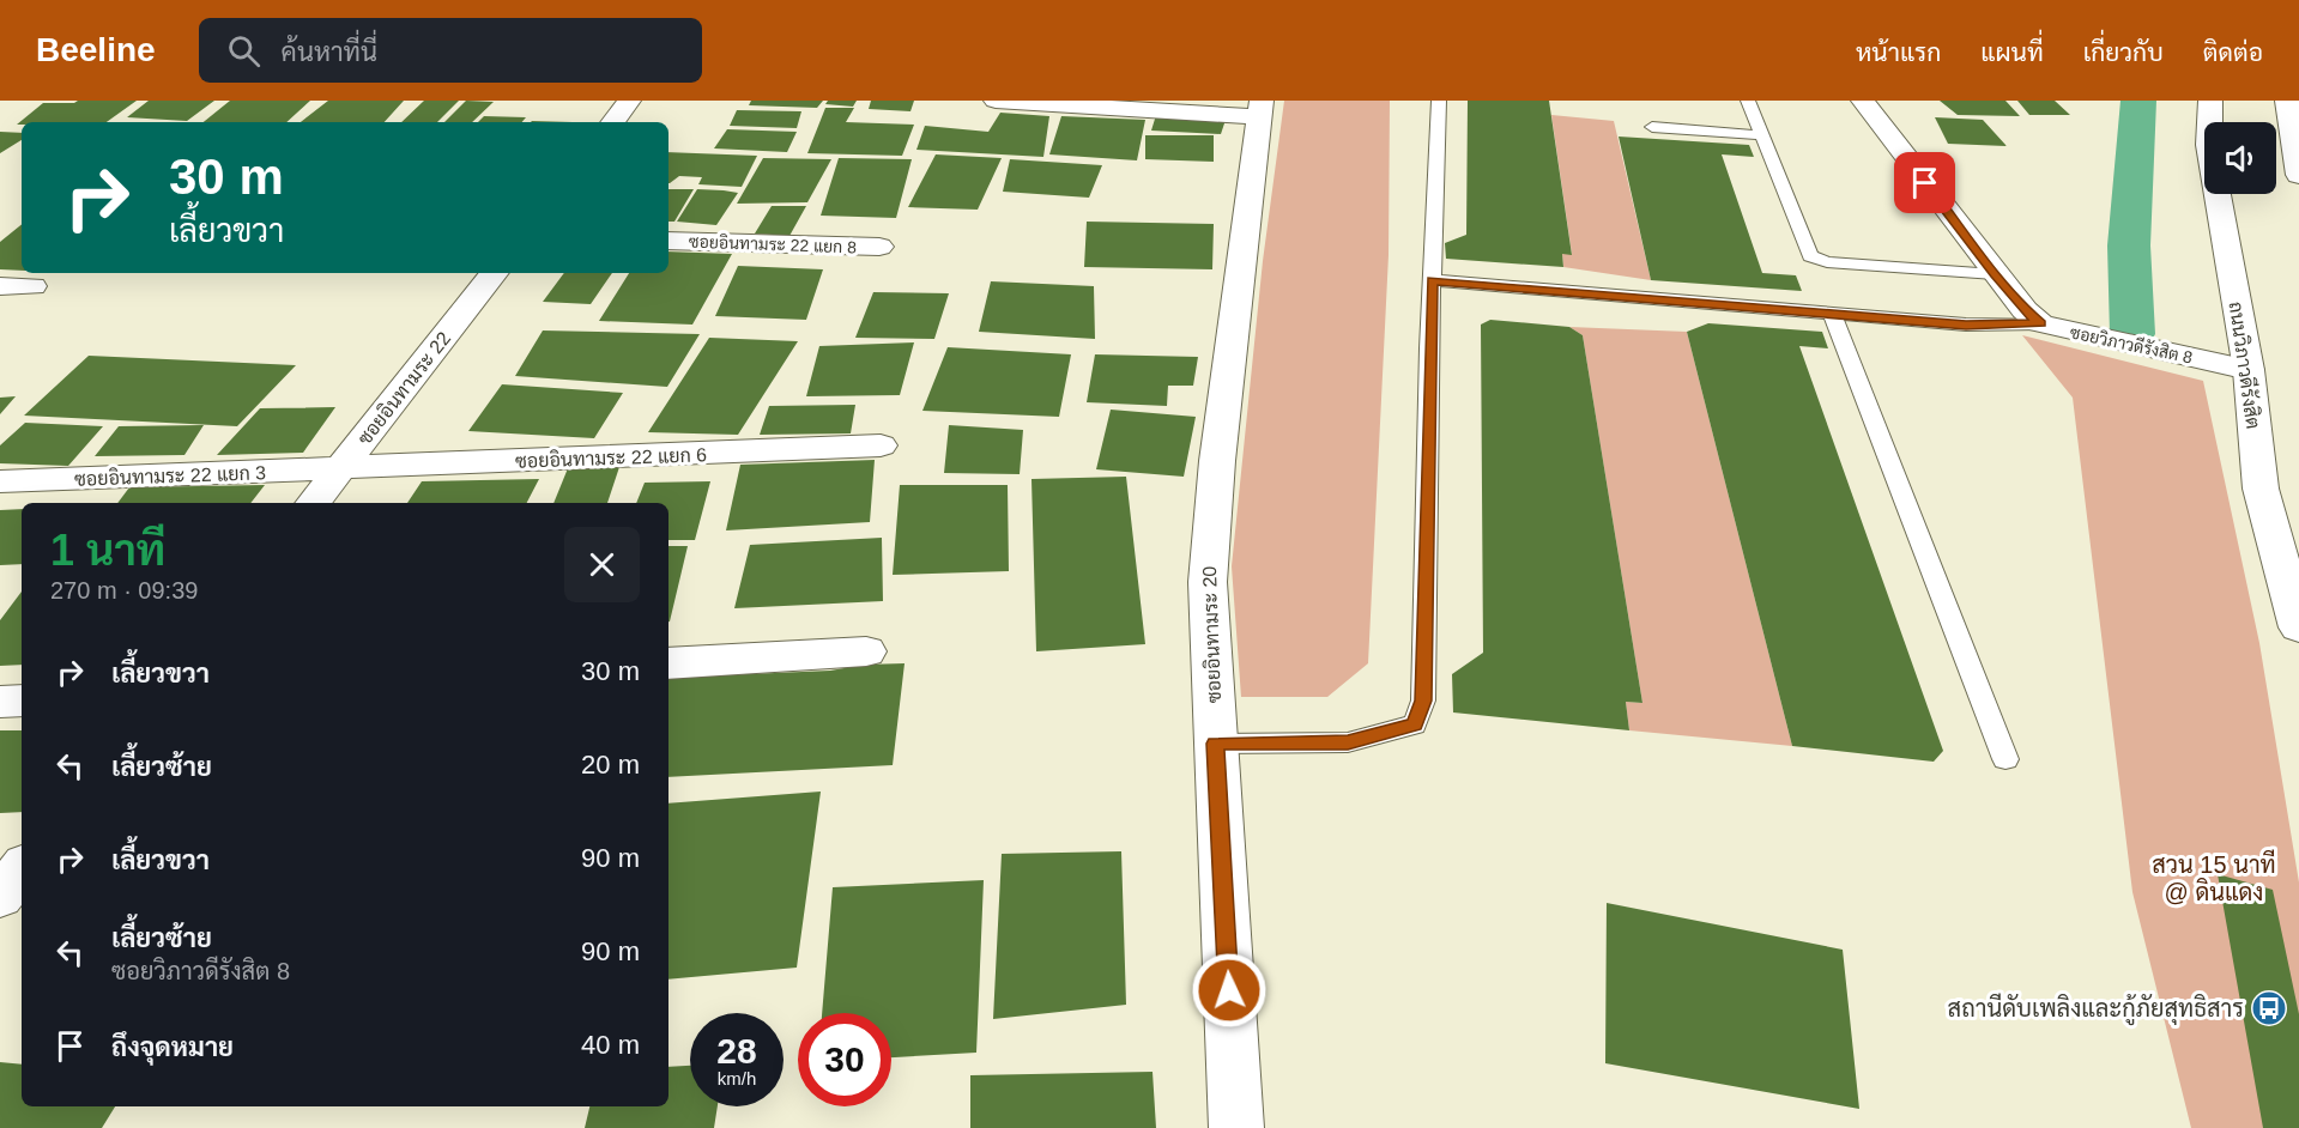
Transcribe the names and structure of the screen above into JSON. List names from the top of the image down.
{
  "streets": {
    "street": [
      "ซอยอินทามระ 22 แยก 8",
      "ซอยวิภาวดีรังสิต 8",
      "ถนนวิภาวดีรังสิต",
      "ซอยอินทามระ 22",
      "ซอยอินทามระ 22 แยก 6",
      "ซอยอินทามระ 22 แยก 3",
      "ซอยอินทามระ 20"
    ]
  },
  "crossings": [
    ["ซอยวิภาวดีรังสิต 8", "ถนนวิภาวดีรังสิต"],
    ["ซอยอินทามระ 22", "ซอยอินทามระ 22 แยก 6"],
    ["ซอยอินทามระ 22", "ซอยอินทามระ 22 แยก 3"],
    ["ซอยอินทามระ 22 แยก 6", "ซอยอินทามระ 22 แยก 3"]
  ],
  "parks": ["สวน 15 นาที @ ดินแดง"],
  "places": {
    "bus stop": ["สถานีดับเพลิงและกู้ภัยสุทธิสาร"]
  },
  "page": {
    "header": "Beeline",
    "search": "ค้นหาที่นี่",
    "nav": [
      "หน้าแรก",
      "แผนที่",
      "เกี่ยวกับ",
      "ติดต่อ"
    ],
    "turn": ["30 m", "เลี้ยวขวา"],
    "heading": ["1 นาที", "270 m · 09:39"],
    "list": [
      {
        "name": "เลี้ยวขวา",
        "value": "30 m"
      },
      {
        "name": "เลี้ยวซ้าย",
        "value": "20 m"
      },
      {
        "name": "เลี้ยวขวา",
        "value": "90 m"
      },
      {
        "name": "เลี้ยวซ้าย",
        "note": "ซอยวิภาวดีรังสิต 8",
        "value": "90 m"
      },
      {
        "name": "ถึงจุดหมาย",
        "value": "40 m"
      }
    ],
    "speed": "28 km/h",
    "limit": "30"
  }
}
